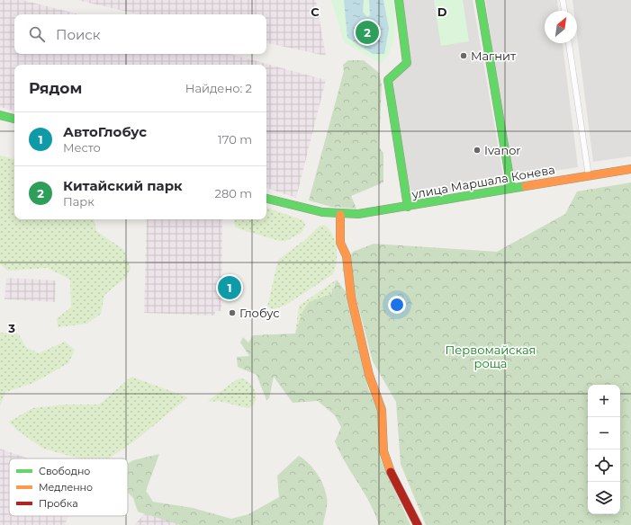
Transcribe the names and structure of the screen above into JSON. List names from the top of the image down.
{
  "streets": {
    "street": ["улица Маршала Конева"]
  },
  "parks": ["Первомайская роща"],
  "places": ["Магнит", "Ivanor", "Глобус"],
  "legend": ["Свободно", "Медленно", "Пробка"],
  "north": "top right",
  "page": {
    "search": "Поиск",
    "pins": ["2", "1"],
    "heading": ["Рядом", "Найдено: 2"],
    "list": [
      {
        "mark": "1",
        "name": "АвтоГлобус",
        "note": "Место",
        "value": "170 m"
      },
      {
        "mark": "2",
        "name": "Китайский парк",
        "note": "Парк",
        "value": "280 m"
      }
    ],
    "map_buttons": ["+", "−"]
  },
  "grid": {
    "columns": ["C", "D"],
    "rows": ["3"]
  }
}
